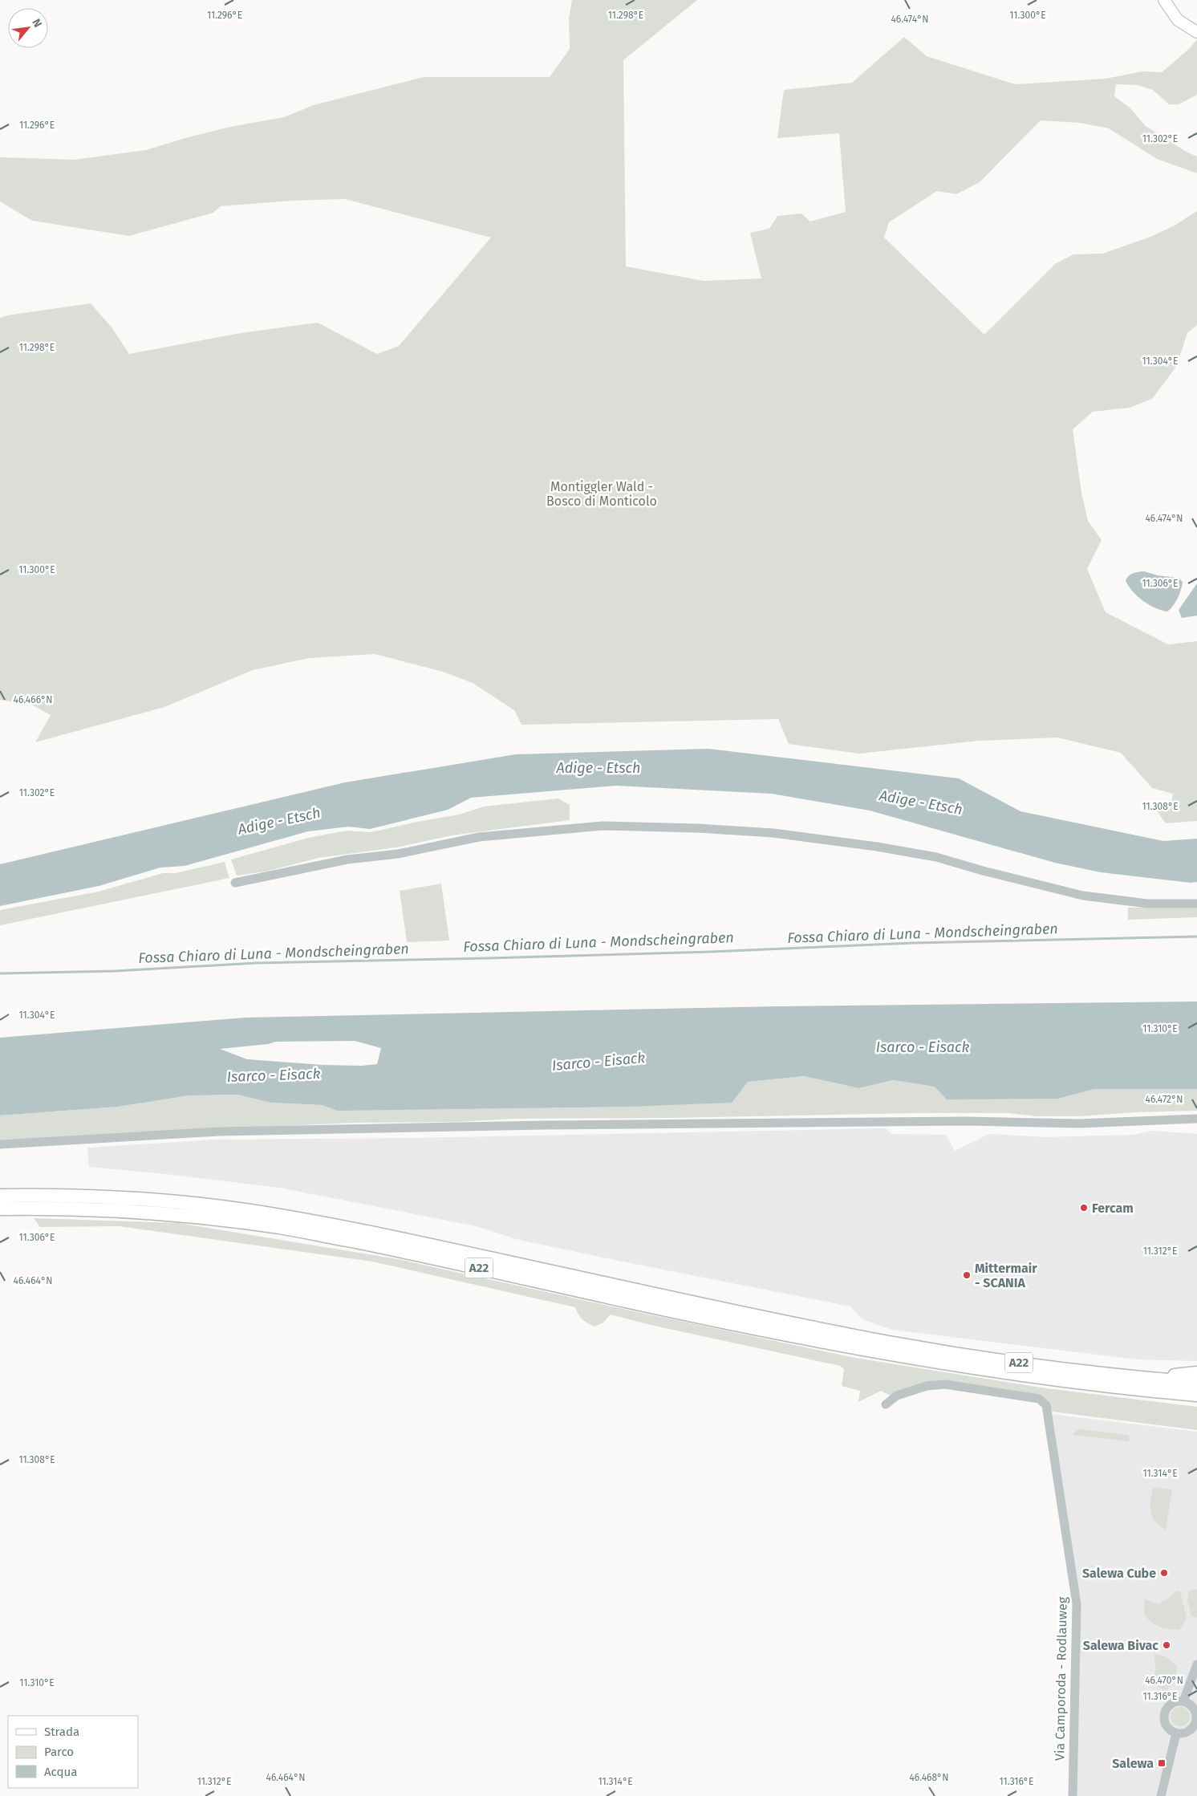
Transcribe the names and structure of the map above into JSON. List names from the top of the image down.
{
  "streets": {
    "highway": ["A22"],
    "street": ["Via Camporoda - Rodlauweg"]
  },
  "water": ["Adige - Etsch", "Fossa Chiaro di Luna - Mondscheingraben", "Isarco - Eisack"],
  "parks": ["Montiggler Wald - Bosco di Monticolo"],
  "places": {
    "other": [
      "Fercam",
      "Mittermair - SCANIA",
      "Salewa Cube",
      "Salewa Bivac"
    ],
    "transit": ["Salewa"]
  },
  "legend": ["Strada", "Parco", "Acqua"],
  "north": "top right",
  "coordinates": [
    "11.296°E",
    "11.298°E",
    "11.300°E",
    "46.474°N",
    "11.302°E",
    "11.304°E",
    "11.306°E",
    "46.466°N",
    "11.308°E",
    "11.310°E",
    "46.472°N",
    "11.312°E",
    "46.464°N",
    "11.314°E",
    "46.470°N",
    "11.316°E",
    "46.468°N"
  ]
}
